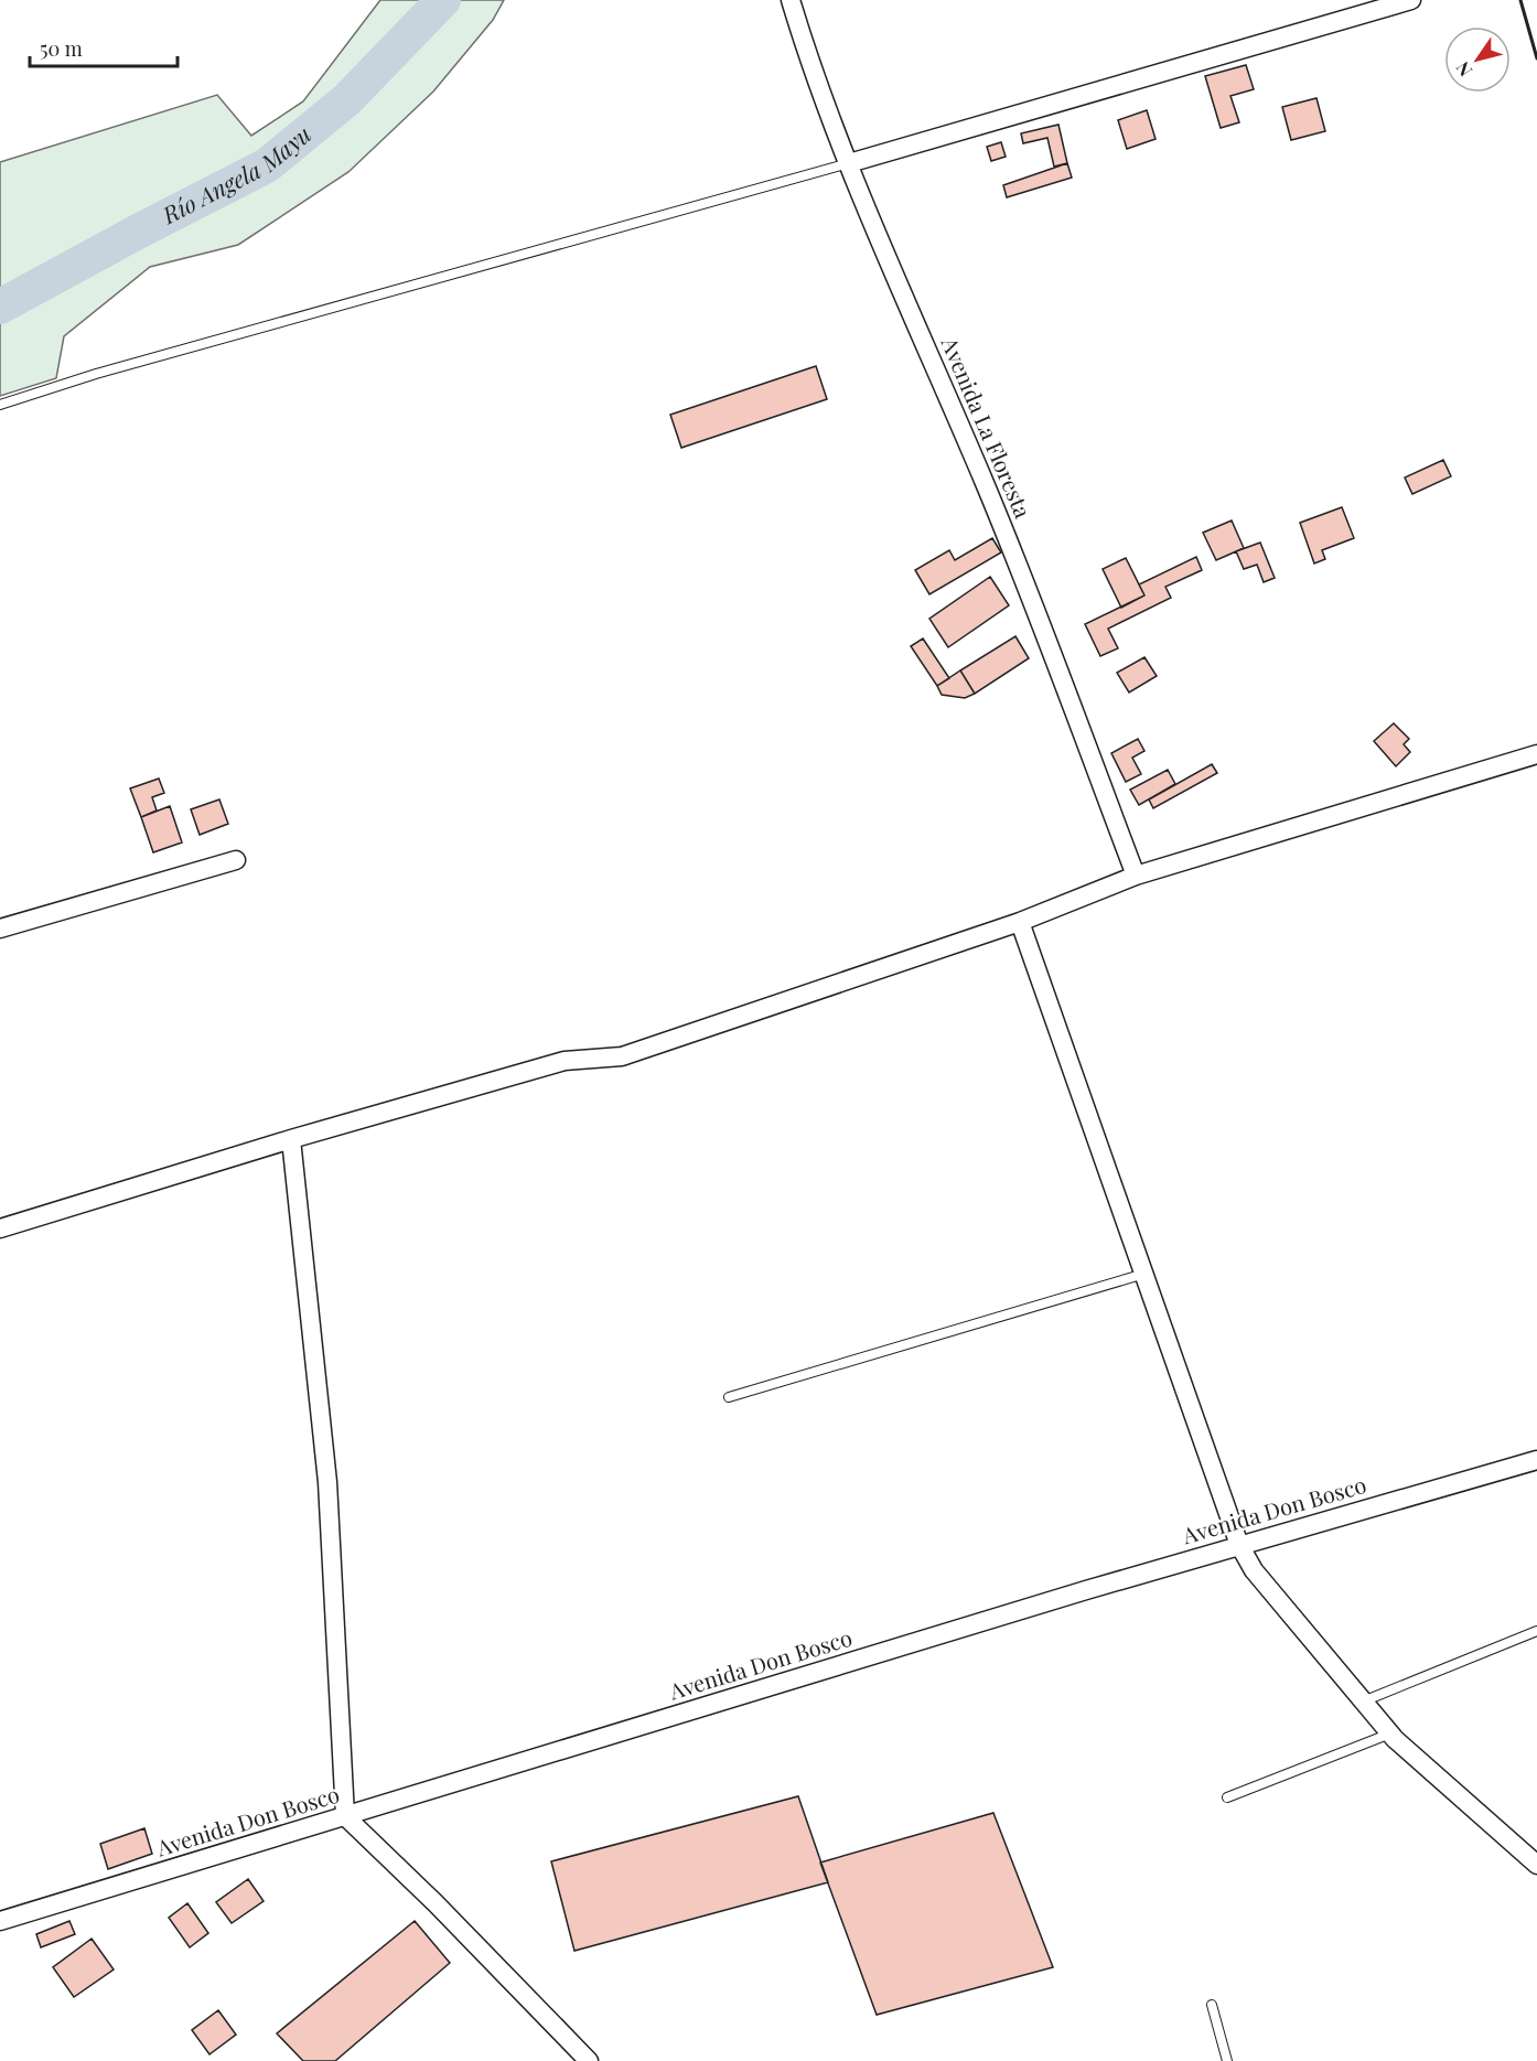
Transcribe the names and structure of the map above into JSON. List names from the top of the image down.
{
  "streets": {
    "street": ["Avenida La Floresta", "Avenida Don Bosco"]
  },
  "water": ["Río Angela Mayu"],
  "scale_bar": "50 m",
  "north": "bottom left"
}
